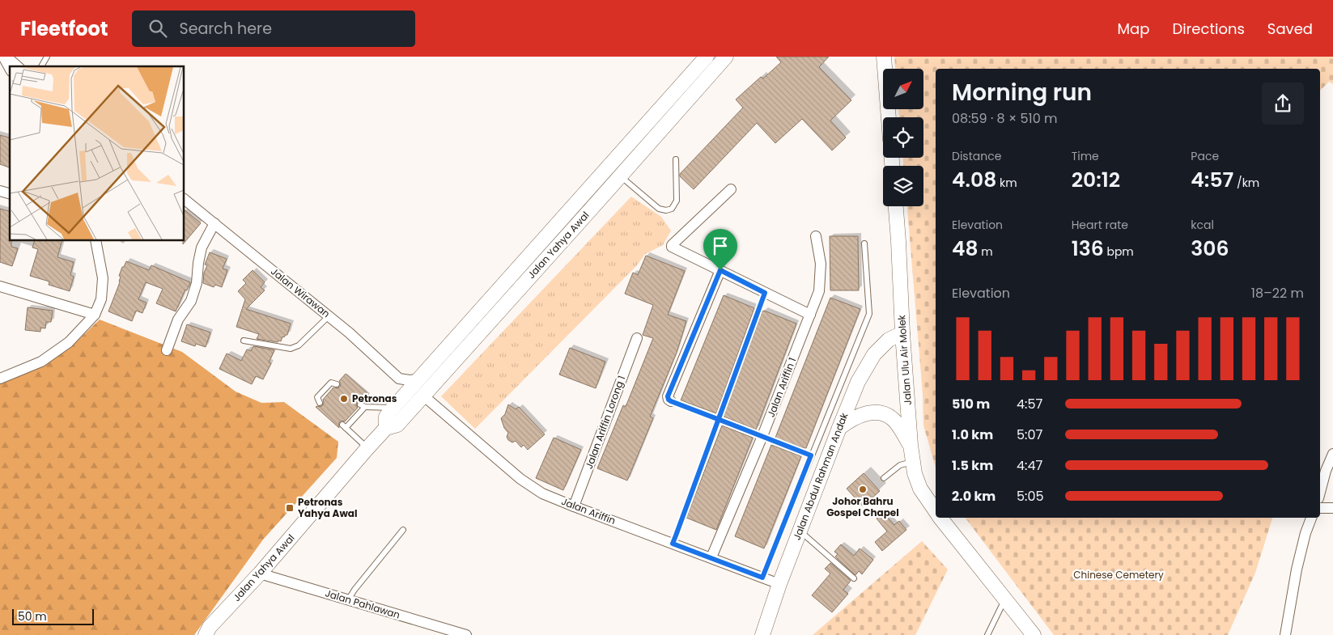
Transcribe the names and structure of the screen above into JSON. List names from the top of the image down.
{
  "streets": {
    "main road": ["Jalan Yahya Awal", "Jalan Ulu Air Molek", "Jalan Abdul Rahman Andak"],
    "street": [
      "Jalan Wirawan",
      "Jalan Ariffin 1",
      "Jalan Ariffin Lorong 1",
      "Jalan Ariffin",
      "Jalan Pahlawan"
    ]
  },
  "crossings": [
    ["Jalan Yahya Awal", "Jalan Ariffin"],
    ["Jalan Yahya Awal", "Jalan Pahlawan"],
    ["Jalan Ulu Air Molek", "Jalan Abdul Rahman Andak"],
    ["Jalan Ariffin 1", "Jalan Ariffin"],
    ["Jalan Ariffin Lorong 1", "Jalan Ariffin"],
    ["Jalan Abdul Rahman Andak", "Jalan Ariffin"]
  ],
  "parks": ["Chinese Cemetery"],
  "places": {
    "other": ["Petronas", "Johor Bahru Gospel Chapel"],
    "transit": ["Petronas Yahya Awal"]
  },
  "scale_bar": "50 m",
  "north": "top right",
  "page": {
    "header": "Fleetfoot",
    "search": "Search here",
    "nav": ["Map", "Directions", "Saved"],
    "heading": ["Morning run", "08:59 · 8 × 510 m"],
    "stats": [
      ["Distance", "4.08 km"],
      ["Time", "20:12"],
      ["Pace", "4:57 /km"],
      ["Elevation", "48 m"],
      ["Heart rate", "136 bpm"],
      ["kcal", "306"]
    ],
    "chart": ["Elevation", "18–22 m"],
    "list": [
      {
        "name": "510 m",
        "note": "4:57"
      },
      {
        "name": "1.0 km",
        "note": "5:07"
      },
      {
        "name": "1.5 km",
        "note": "4:47"
      },
      {
        "name": "2.0 km",
        "note": "5:05"
      }
    ],
    "scale": "50 m"
  }
}
